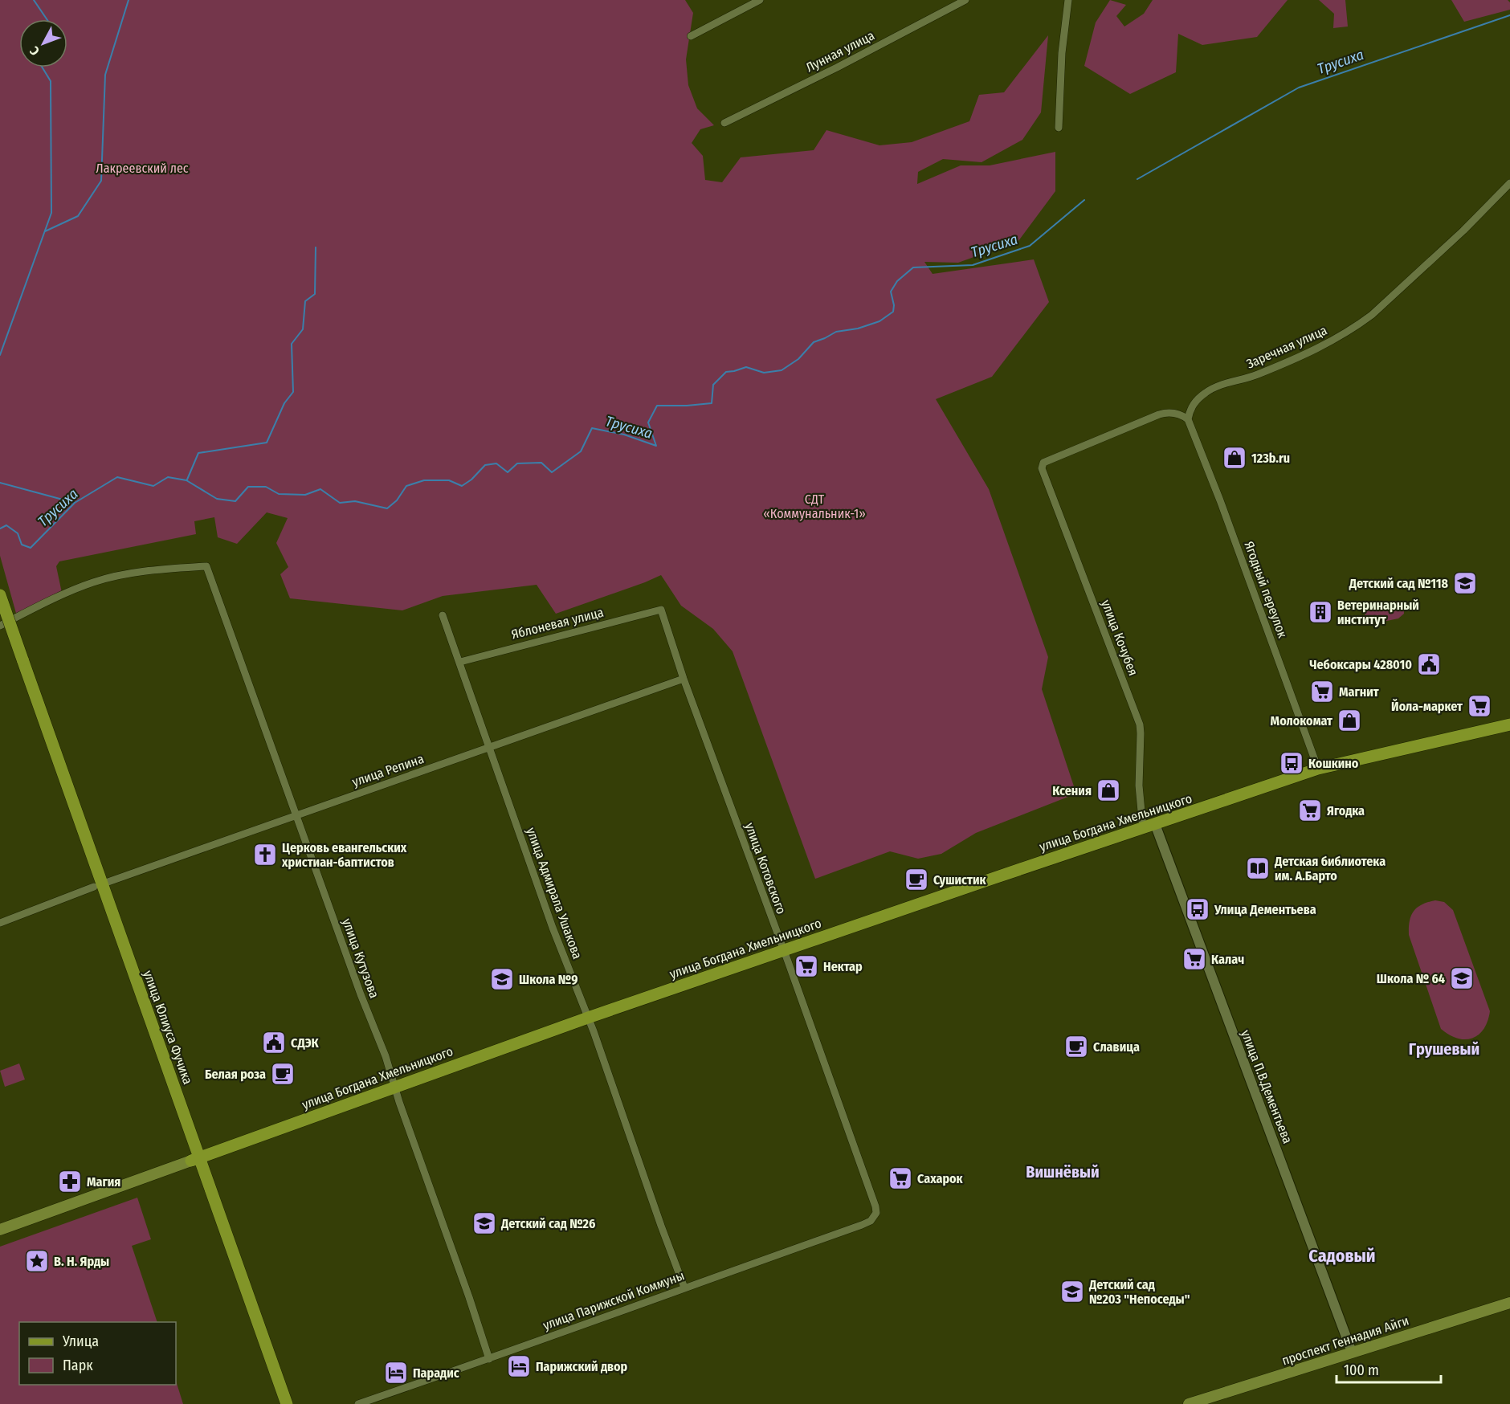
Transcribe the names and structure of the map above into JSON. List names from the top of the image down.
{
  "streets": {
    "main road": ["улица Богдана Хмельницкого", "улица Юлиуса Фучика", "проспект Геннадия Айги"],
    "street": [
      "Лунная улица",
      "Заречная улица",
      "Ягодный переулок",
      "Яблоневая улица",
      "улица Кочубея",
      "улица Репина",
      "улица Котовского",
      "улица Адмирала Ушакова",
      "улица Кутузова",
      "улица П.В.Дементьева",
      "улица Парижской Коммуны"
    ]
  },
  "crossings": [
    ["Заречная улица", "Ягодный переулок"],
    ["Заречная улица", "улица Кочубея"],
    ["Ягодный переулок", "улица Кочубея"],
    ["Ягодный переулок", "улица Богдана Хмельницкого"],
    ["Яблоневая улица", "улица Котовского"],
    ["Яблоневая улица", "улица Адмирала Ушакова"],
    ["улица Кочубея", "улица Богдана Хмельницкого"],
    ["улица Репина", "улица Котовского"],
    ["улица Репина", "улица Адмирала Ушакова"],
    ["улица Репина", "улица Кутузова"],
    ["улица Репина", "улица Юлиуса Фучика"],
    ["улица Богдана Хмельницкого", "улица Котовского"],
    ["улица Богдана Хмельницкого", "улица Адмирала Ушакова"],
    ["улица Богдана Хмельницкого", "улица Кутузова"],
    ["улица Богдана Хмельницкого", "улица Юлиуса Фучика"],
    ["улица Богдана Хмельницкого", "улица П.В.Дементьева"],
    ["улица Котовского", "улица Парижской Коммуны"],
    ["улица Адмирала Ушакова", "улица Парижской Коммуны"],
    ["улица Кутузова", "улица Парижской Коммуны"],
    ["улица П.В.Дементьева", "проспект Геннадия Айги"]
  ],
  "districts": ["Грушевый", "Вишнёвый", "Садовый"],
  "water": ["Трусиха"],
  "parks": ["Лакреевский лес", "СДТ «Коммунальник-1»"],
  "places": {
    "shop": ["123b.ru", "Молокомат", "Ксения"],
    "school or university": [
      "Детский сад №118",
      "Школа № 64",
      "Школа №9",
      "Детский сад №26",
      "Детский сад №203 \"Непоседы\""
    ],
    "building": ["Ветеринарный институт"],
    "public building": ["Чебоксары 428010", "СДЭК"],
    "supermarket": [
      "Магнит",
      "Йола-маркет",
      "Ягодка",
      "Калач",
      "Нектар",
      "Сахарок"
    ],
    "bus stop": ["Кошкино", "Улица Дементьева"],
    "church": ["Церковь евангельских христиан-баптистов"],
    "library": ["Детская библиотека им. А.Барто"],
    "cafe": ["Сушистик", "Славица", "Белая роза"],
    "pharmacy": ["Магия"],
    "place": ["В. Н. Ярды"],
    "hotel": ["Парижский двор", "Парадис"]
  },
  "legend": ["Улица", "Парк"],
  "scale_bar": "100 m",
  "north": "bottom left"
}
